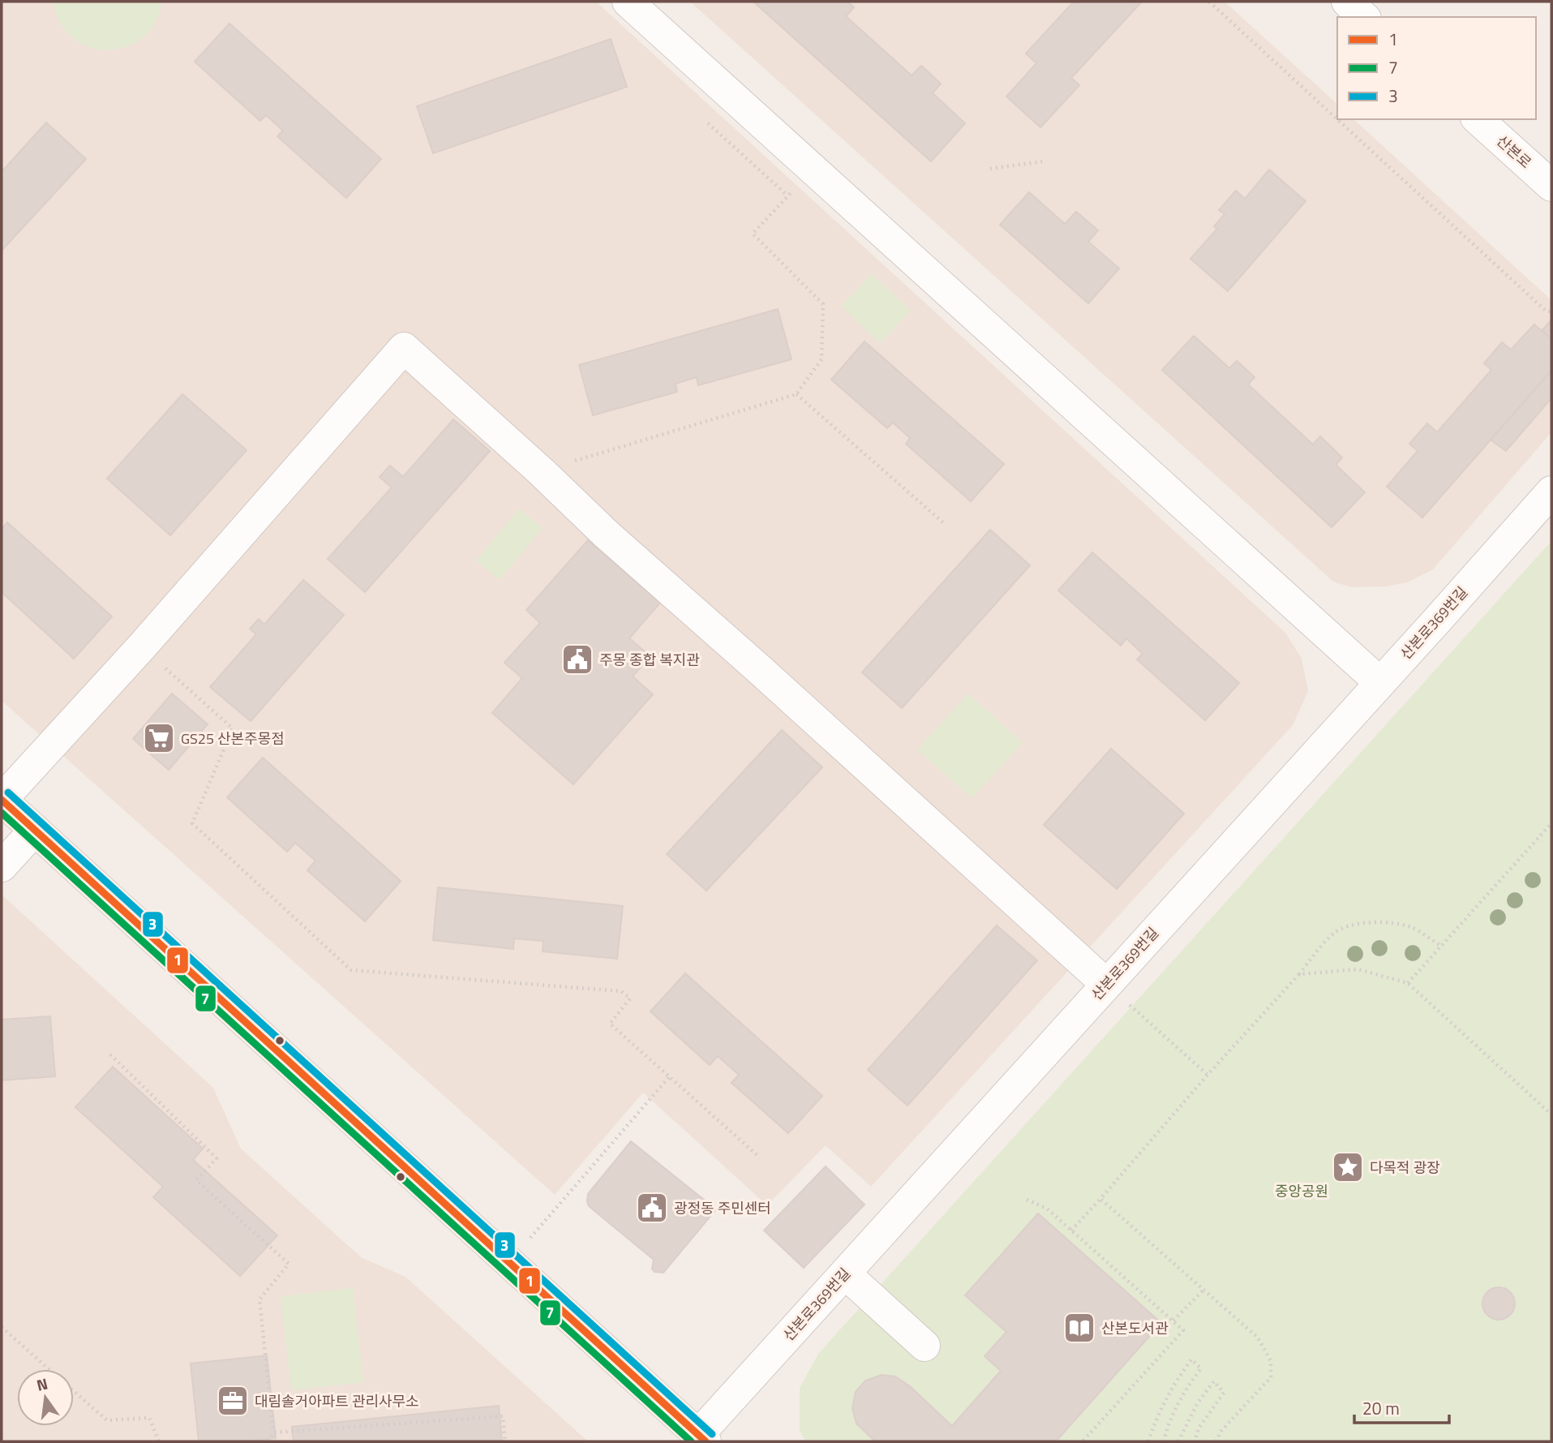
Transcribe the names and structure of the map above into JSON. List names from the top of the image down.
{
  "streets": {
    "street": ["산본로", "산본로369번길"]
  },
  "parks": ["중앙공원"],
  "places": {
    "public building": ["주몽 종합 복지관", "광정동 주민센터"],
    "supermarket": ["GS25 산본주몽점"],
    "place": ["다목적 광장"],
    "library": ["산본도서관"],
    "office": ["대림솔거아파트 관리사무소"]
  },
  "lines": ["transit line 3", "transit line 1", "transit line 7"],
  "legend": ["1", "7", "3"],
  "scale_bar": "20 m",
  "north": "top"
}
